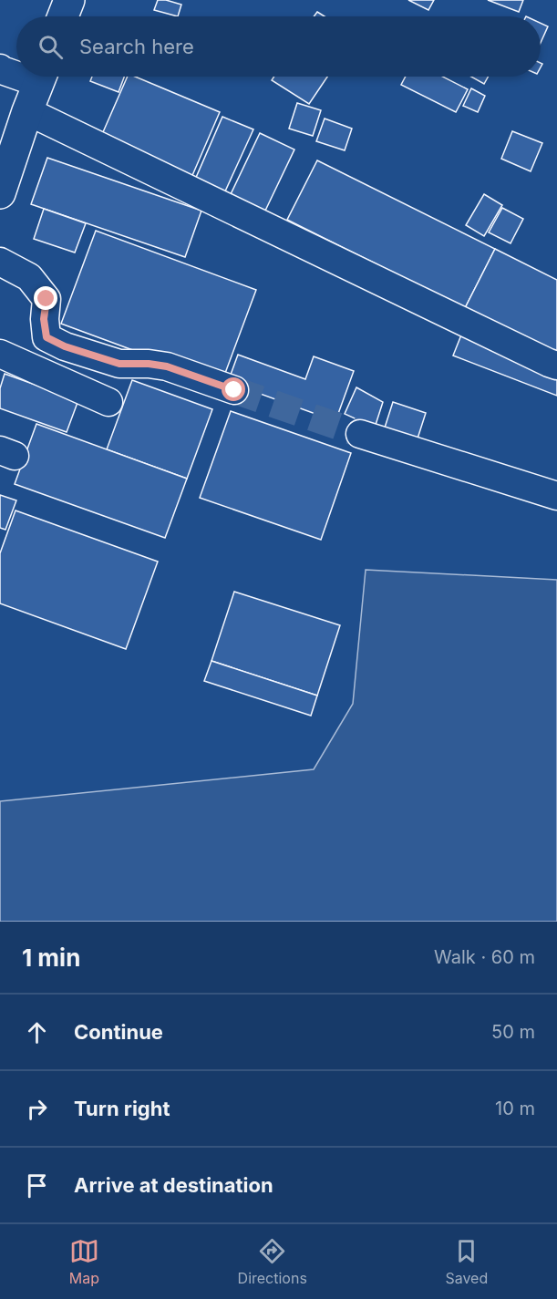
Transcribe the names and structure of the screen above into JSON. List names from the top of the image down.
{
  "page": {
    "search": "Search here",
    "heading": ["1 min", "Walk · 60 m"],
    "list": [
      ["Continue", "50 m"],
      ["Turn right", "10 m"],
      "Arrive at destination"
    ],
    "nav": ["Map", "Directions", "Saved"]
  }
}
